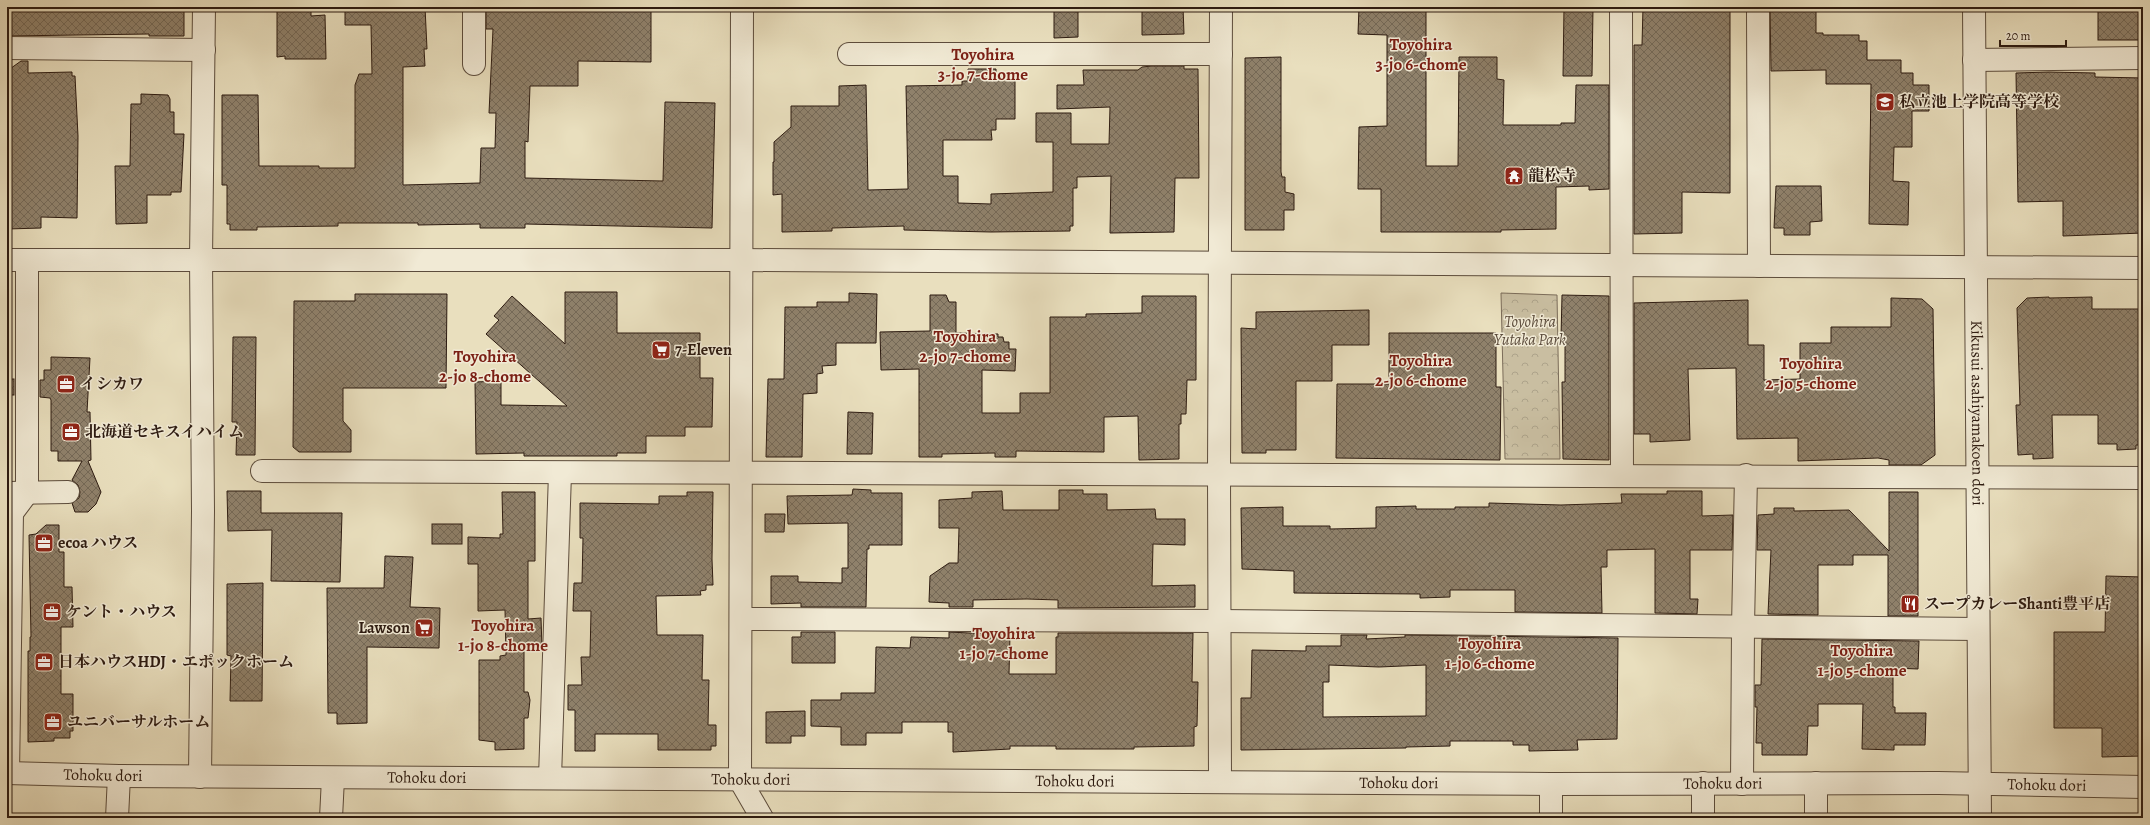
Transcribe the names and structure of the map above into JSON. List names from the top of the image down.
{
  "streets": {
    "street": ["Kikusui asahiyamakoen dori", "Tohoku dori"]
  },
  "crossings": [
    ["Kikusui asahiyamakoen dori", "Tohoku dori"]
  ],
  "districts": [
    "Toyohira 3-jo 6-chome",
    "Toyohira 3-jo 7-chome",
    "Toyohira 2-jo 7-chome",
    "Toyohira 2-jo 8-chome",
    "Toyohira 2-jo 6-chome",
    "Toyohira 2-jo 5-chome",
    "Toyohira 1-jo 8-chome",
    "Toyohira 1-jo 7-chome",
    "Toyohira 1-jo 6-chome",
    "Toyohira 1-jo 5-chome"
  ],
  "parks": ["Toyohira Yutaka Park"],
  "places": {
    "school or university": ["私立池上学院高等学校"],
    "temple": ["龍松寺"],
    "supermarket": ["7-Eleven", "Lawson"],
    "office": [
      "イシカワ",
      "北海道セキスイハイム",
      "ecoa ハウス",
      "ケント・ハウス",
      "日本ハウスHDJ・エポックホーム",
      "ユニバーサルホーム"
    ],
    "restaurant": ["スープカレーShanti豊平店"]
  },
  "scale_bar": "20 m"
}
